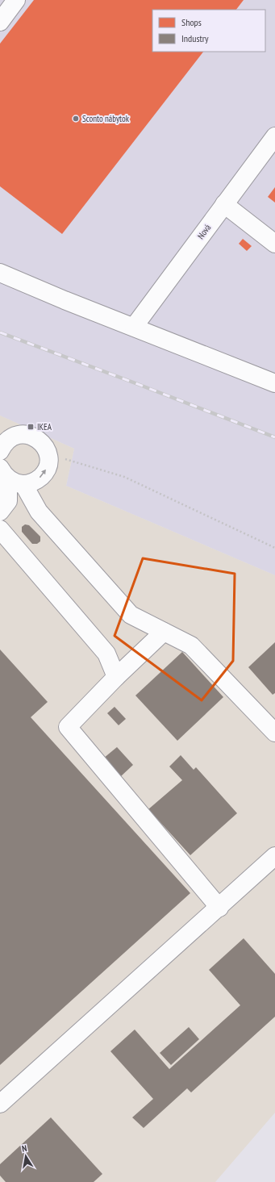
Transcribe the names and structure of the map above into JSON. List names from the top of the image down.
{
  "streets": {
    "street": ["Nová"]
  },
  "places": {
    "other": ["Sconto nábytok"],
    "transit": ["IKEA"]
  },
  "legend": ["Shops", "Industry"],
  "north": "top"
}
